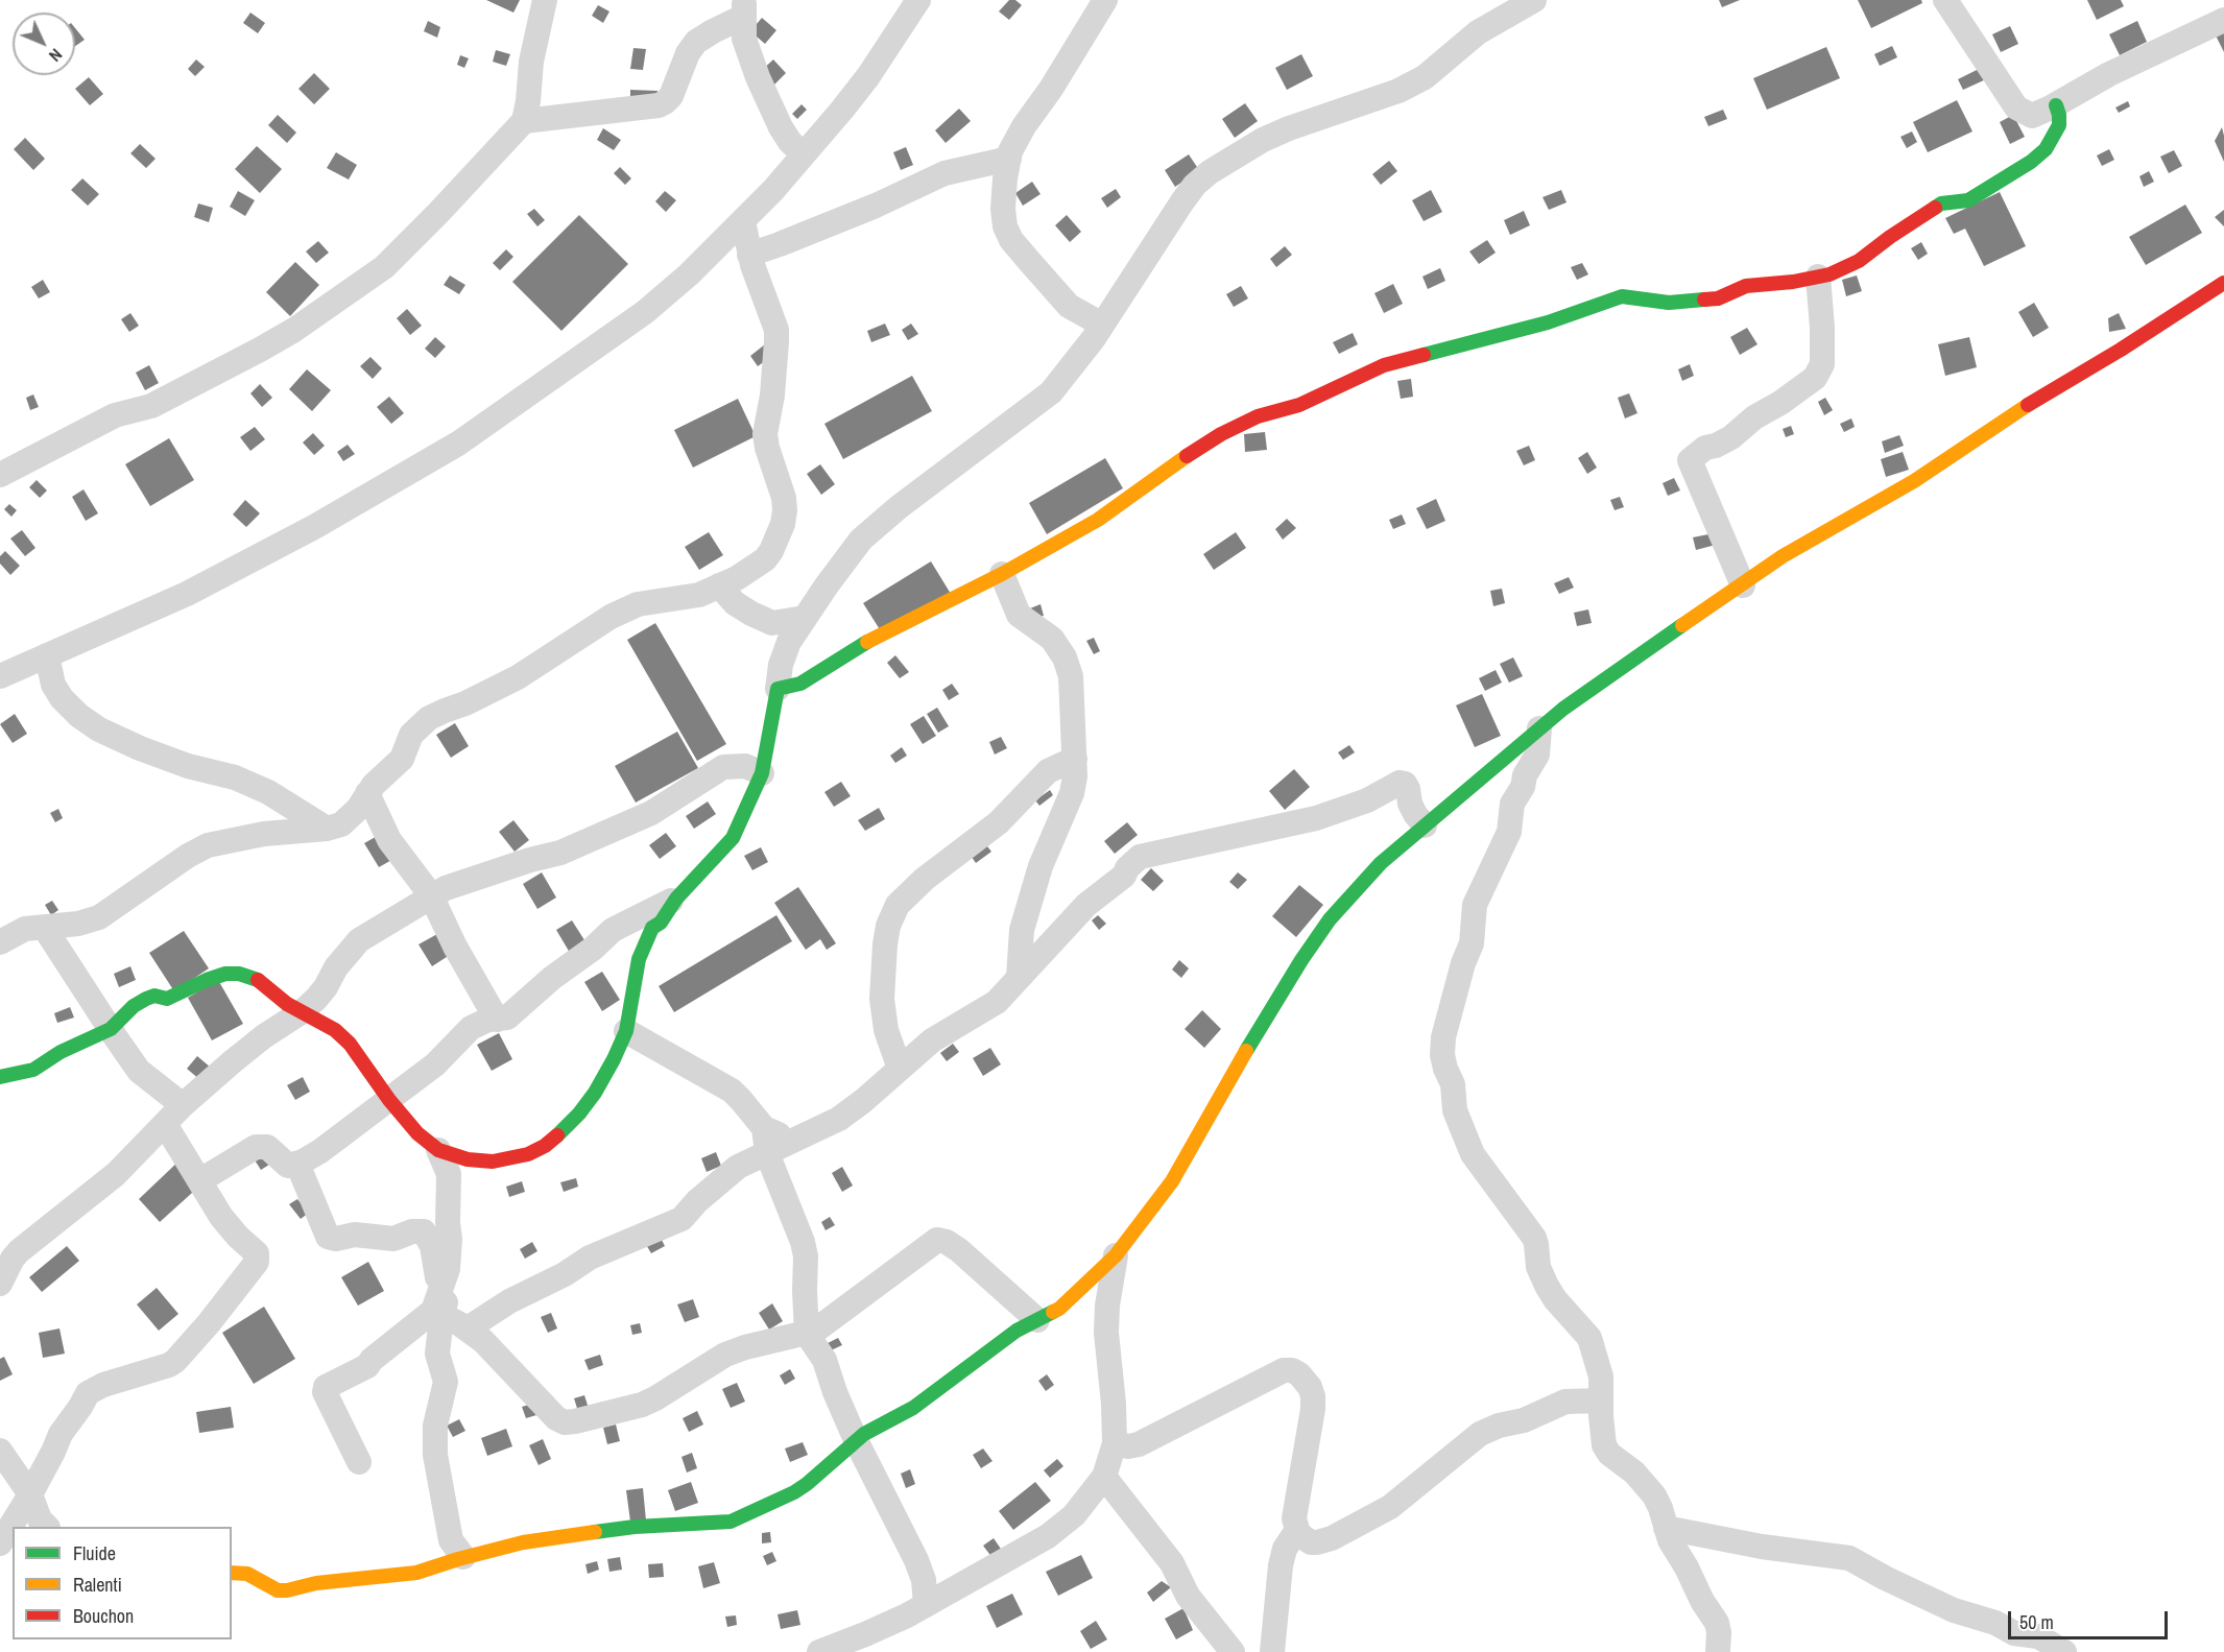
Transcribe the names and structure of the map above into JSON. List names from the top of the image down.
{
  "legend": ["Fluide", "Ralenti", "Bouchon"],
  "scale_bar": "50 m",
  "north": "bottom right"
}
